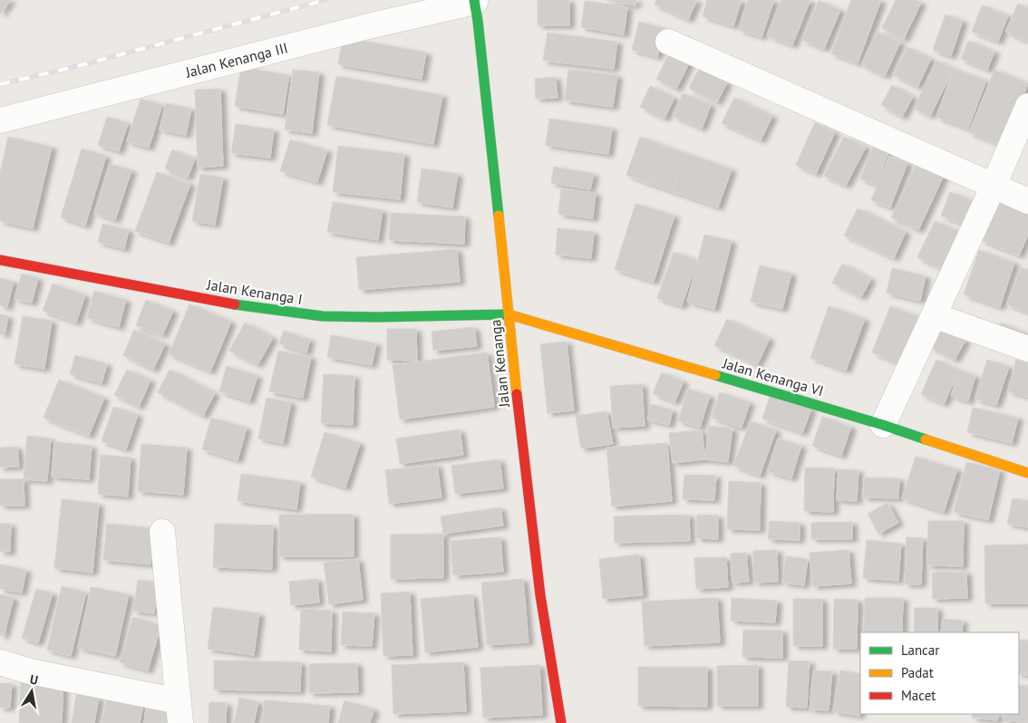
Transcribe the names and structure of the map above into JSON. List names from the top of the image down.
{
  "streets": {
    "street": [
      "Jalan Kenanga III",
      "Jalan Kenanga I",
      "Jalan Kenanga",
      "Jalan Kenanga VI"
    ]
  },
  "crossings": [
    ["Jalan Kenanga III", "Jalan Kenanga"],
    ["Jalan Kenanga I", "Jalan Kenanga"],
    ["Jalan Kenanga I", "Jalan Kenanga VI"],
    ["Jalan Kenanga", "Jalan Kenanga VI"]
  ],
  "legend": ["Lancar", "Padat", "Macet"],
  "north": "top"
}
